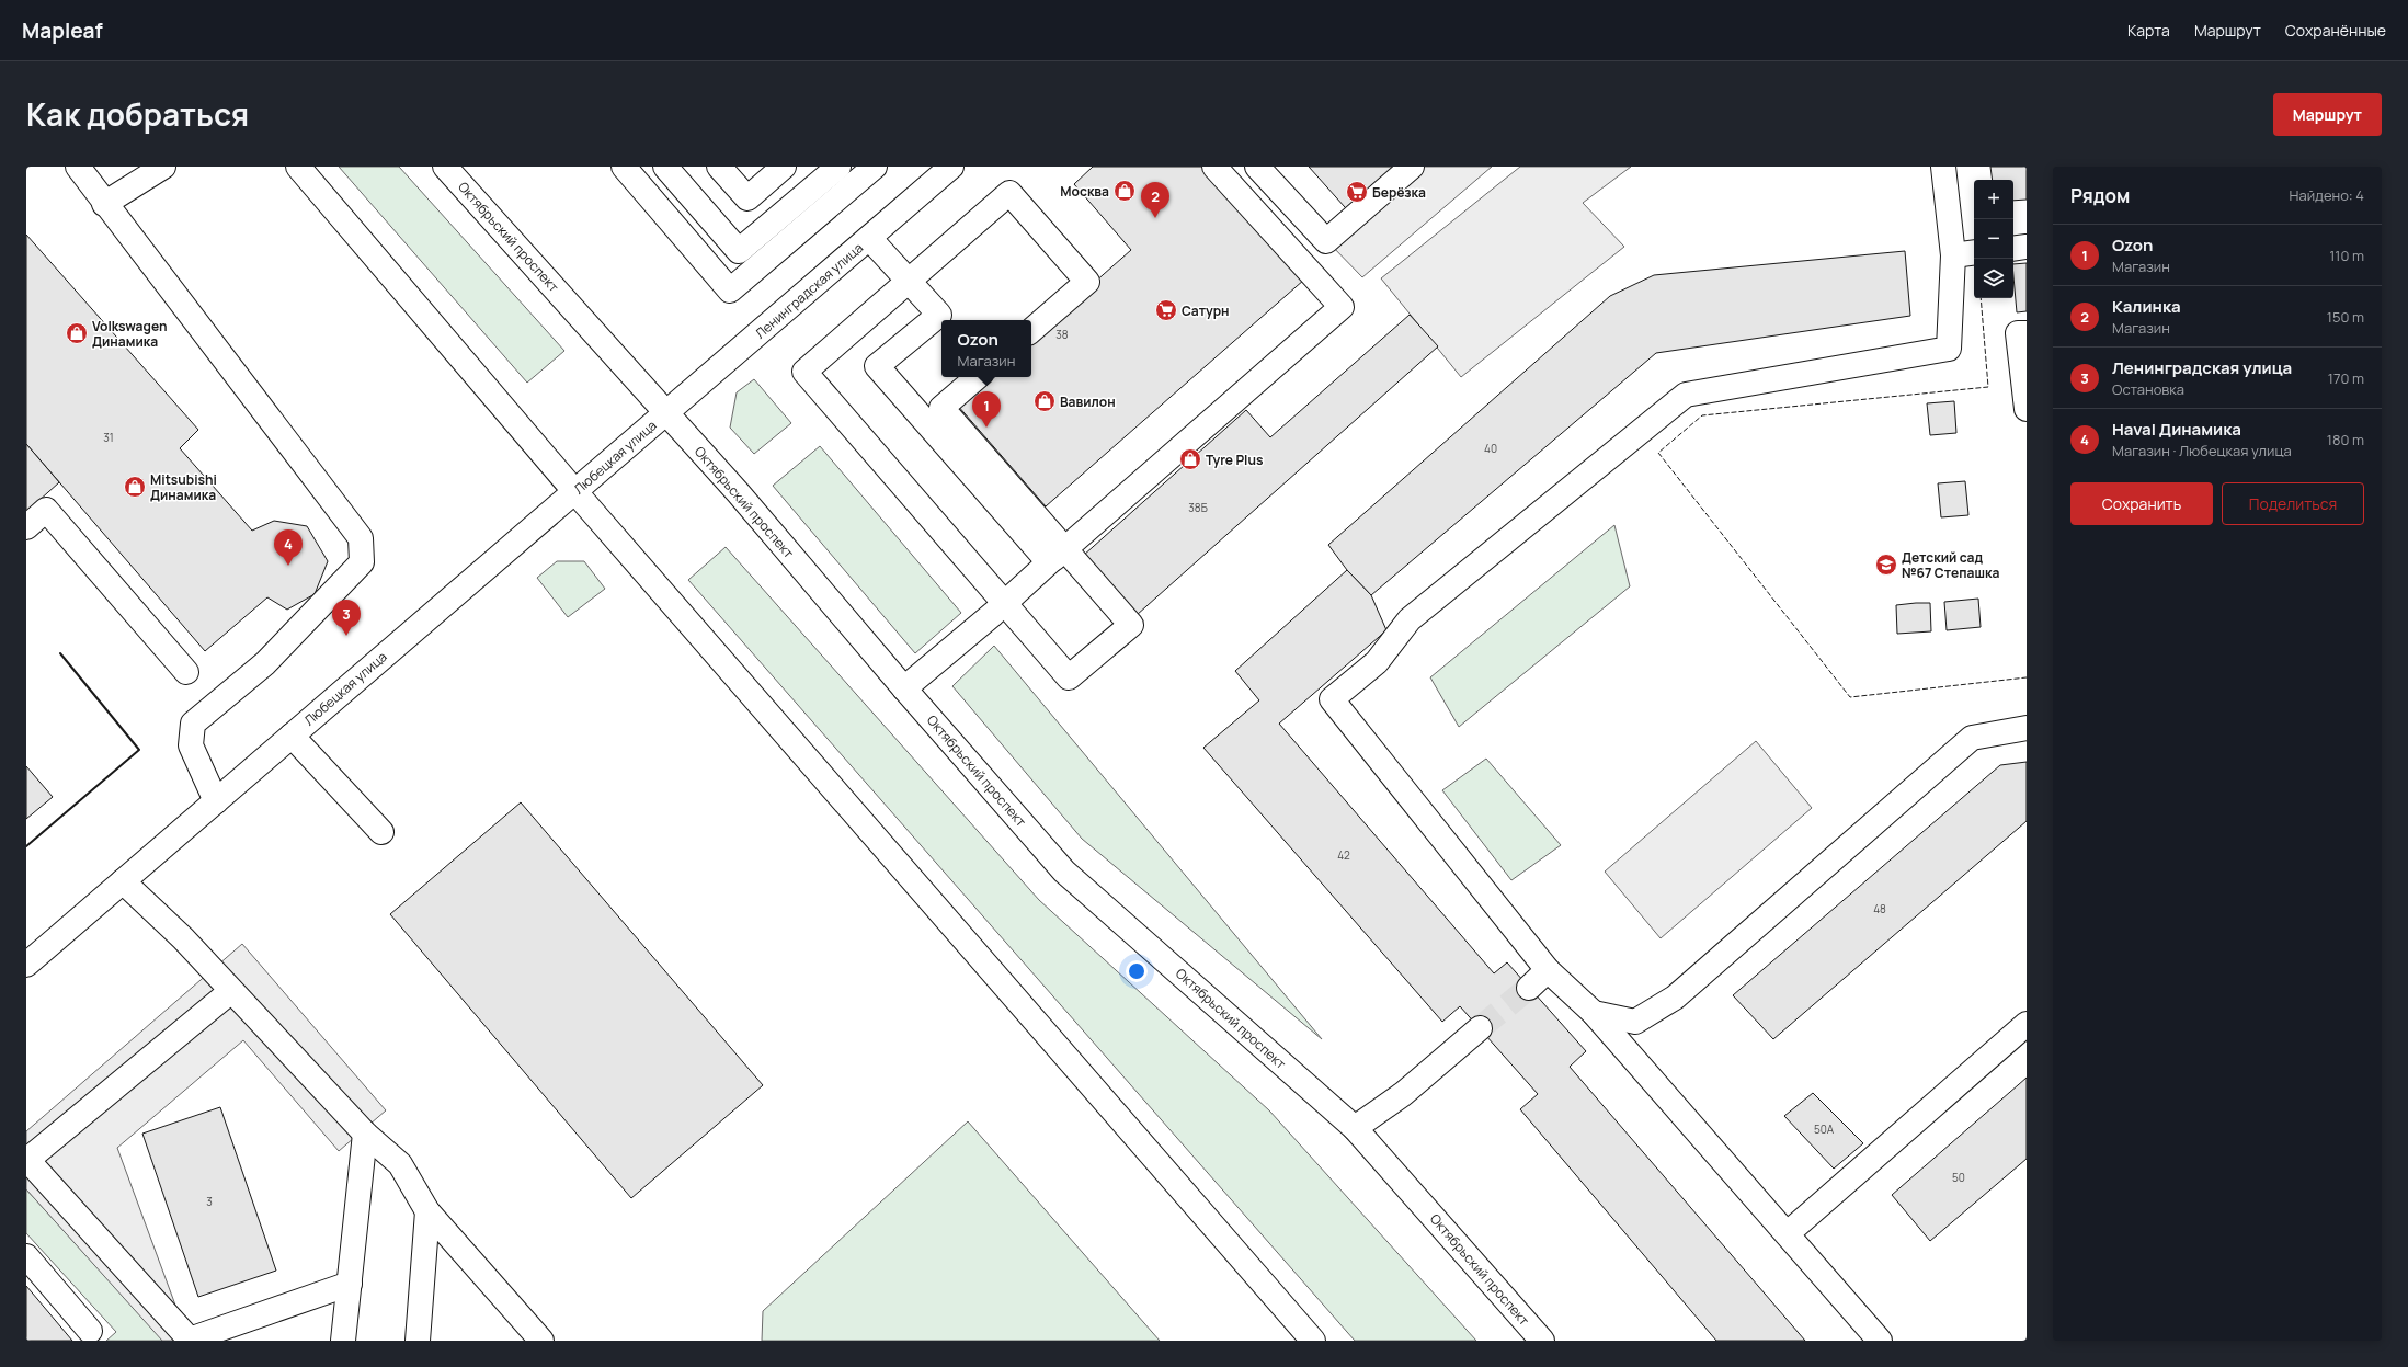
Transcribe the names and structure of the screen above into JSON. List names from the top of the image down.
{
  "streets": {
    "main road": ["Октябрьский проспект", "Ленинградская улица", "Любецкая улица"]
  },
  "crossings": [
    ["Октябрьский проспект", "Ленинградская улица"],
    ["Октябрьский проспект", "Любецкая улица"],
    ["Ленинградская улица", "Любецкая улица"]
  ],
  "places": {
    "shop": [
      "Москва",
      "Volkswagen Динамика",
      "Вавилон",
      "Tyre Plus",
      "Mitsubishi Динамика"
    ],
    "supermarket": ["Берёзка", "Сатурн"],
    "school or university": ["Детский сад №67 Степашка"]
  },
  "house_numbers": [
    "38",
    "31",
    "40",
    "38Б",
    "42",
    "48",
    "50А",
    "50",
    "3"
  ],
  "page": {
    "header": "Mapleaf",
    "nav": ["Карта", "Маршрут", "Сохранённые"],
    "title": "Как добраться",
    "buttons": [
      "Маршрут",
      ["Сохранить", "Поделиться"]
    ],
    "heading": ["Рядом", "Найдено: 4"],
    "map_buttons": ["+", "−"],
    "pins": [
      "2",
      "1",
      "4",
      "3"
    ],
    "list": [
      {
        "mark": "1",
        "name": "Ozon",
        "note": "Магазин",
        "value": "110 m"
      },
      {
        "mark": "2",
        "name": "Калинка",
        "note": "Магазин",
        "value": "150 m"
      },
      {
        "mark": "3",
        "name": "Ленинградская улица",
        "note": "Остановка",
        "value": "170 m"
      },
      {
        "mark": "4",
        "name": "Haval Динамика",
        "note": "Магазин · Любецкая улица",
        "value": "180 m"
      }
    ],
    "popup": ["Ozon", "Магазин"]
  }
}
